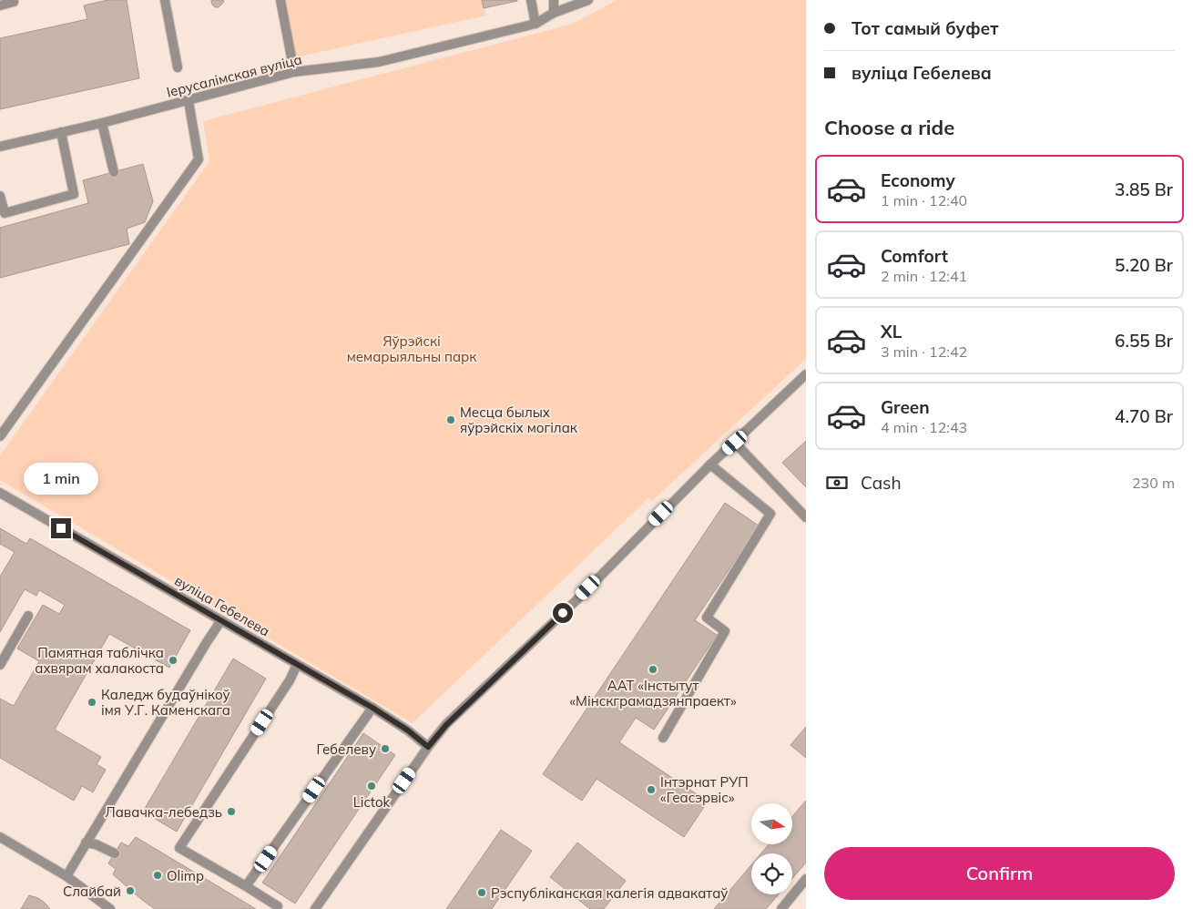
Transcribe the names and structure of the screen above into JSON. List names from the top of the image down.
{
  "streets": {
    "street": ["Іерусалімская вуліца", "вуліца Гебелева"]
  },
  "parks": ["Яўрэйскі мемарыяльны парк"],
  "places": [
    "Месца былых яўрэйскіх могілак",
    "Памятная таблічка ахвярам халакоста",
    "ААТ «Інстытут «Мінскграмадзянпраект»",
    "Каледж будаўнікоў імя У.Г. Каменскага",
    "Гебелеву",
    "Lictok",
    "Інтэрнат РУП «Геасэрвіс»",
    "Лавачка-лебедзь",
    "Olimp",
    "Слайбай",
    "Рэспубліканская калегія адвакатаў"
  ],
  "north": "right",
  "page": {
    "banner": ["Тот самый буфет", "вуліца Гебелева"],
    "heading": "Choose a ride",
    "list": [
      {
        "name": "Economy",
        "note": "1 min · 12:40",
        "value": "3.85 Br"
      },
      {
        "name": "Comfort",
        "note": "2 min · 12:41",
        "value": "5.20 Br"
      },
      {
        "name": "XL",
        "note": "3 min · 12:42",
        "value": "6.55 Br"
      },
      {
        "name": "Green",
        "note": "4 min · 12:43",
        "value": "4.70 Br"
      }
    ],
    "pay": ["Cash", "230 m"],
    "bubble": "1 min",
    "buttons": "Confirm"
  }
}
